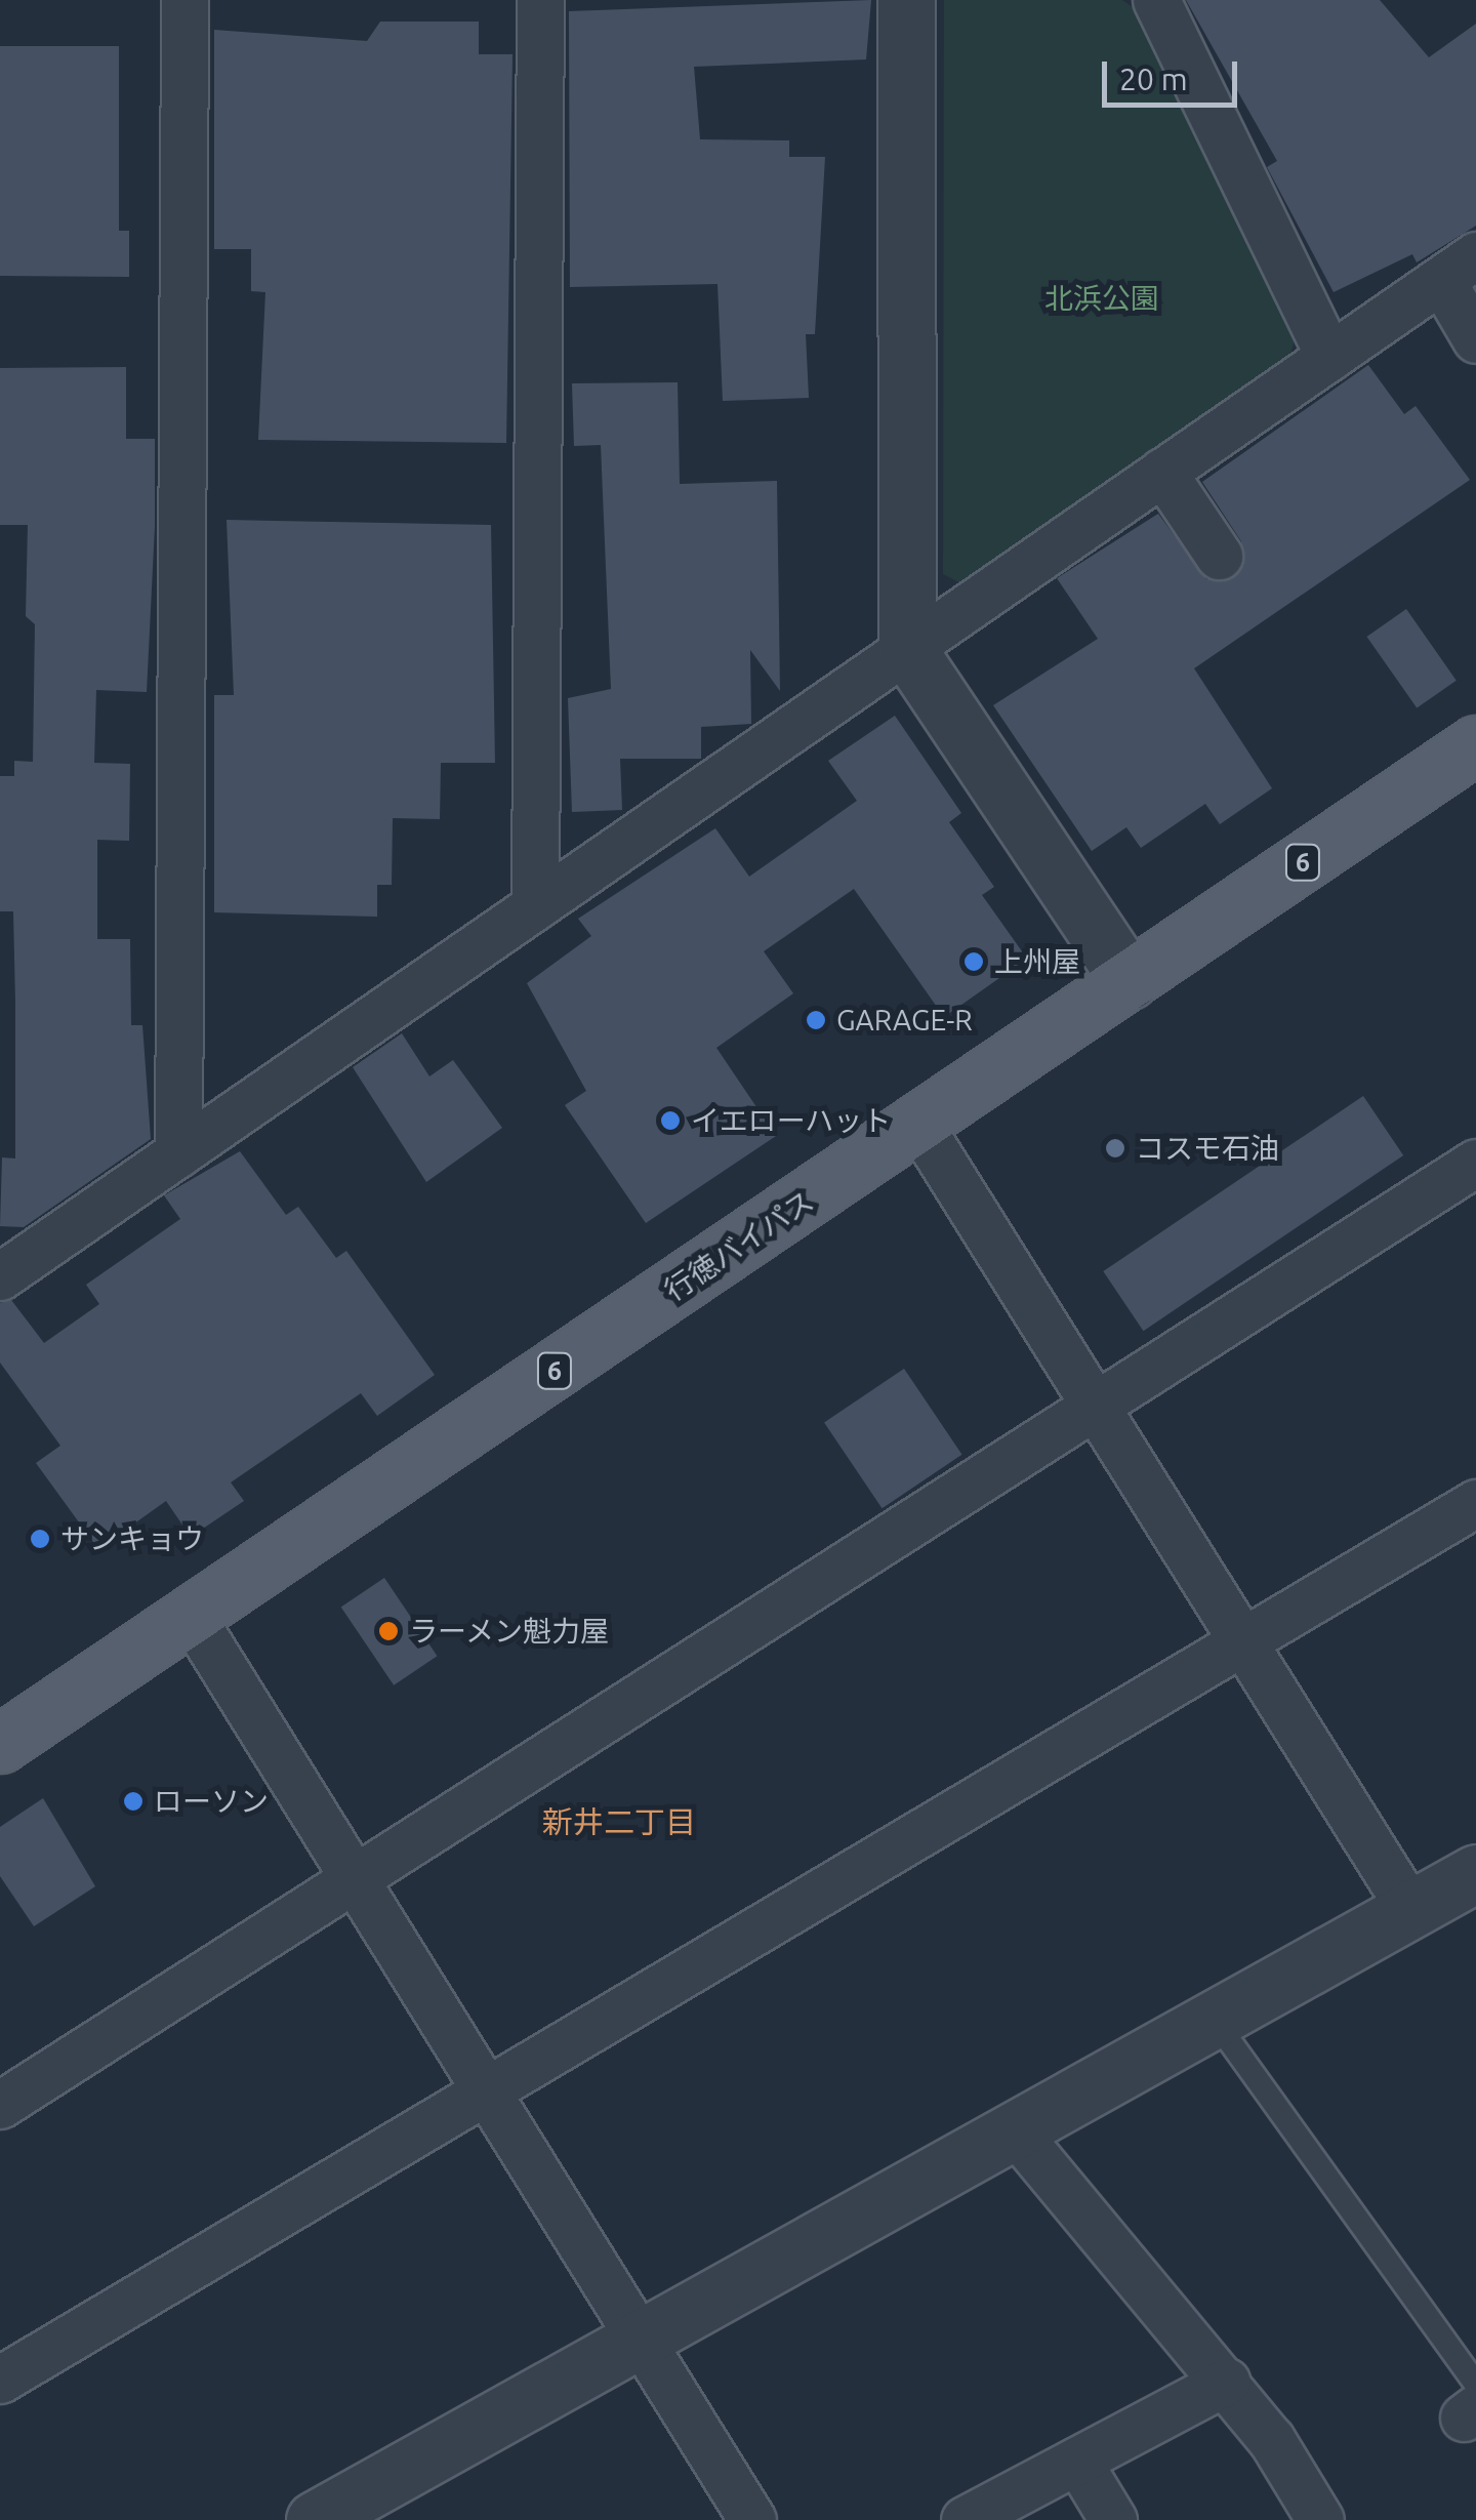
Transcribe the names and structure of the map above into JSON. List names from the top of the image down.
{
  "streets": {
    "main road": ["6", "行徳バイパス"]
  },
  "districts": ["新井二丁目"],
  "parks": ["北浜公園"],
  "places": [
    "上州屋",
    "GARAGE-R",
    "イエローハット",
    "コスモ石油",
    "サンキョウ",
    "ラーメン魁力屋",
    "ローソン"
  ],
  "scale_bar": "20 m"
}
